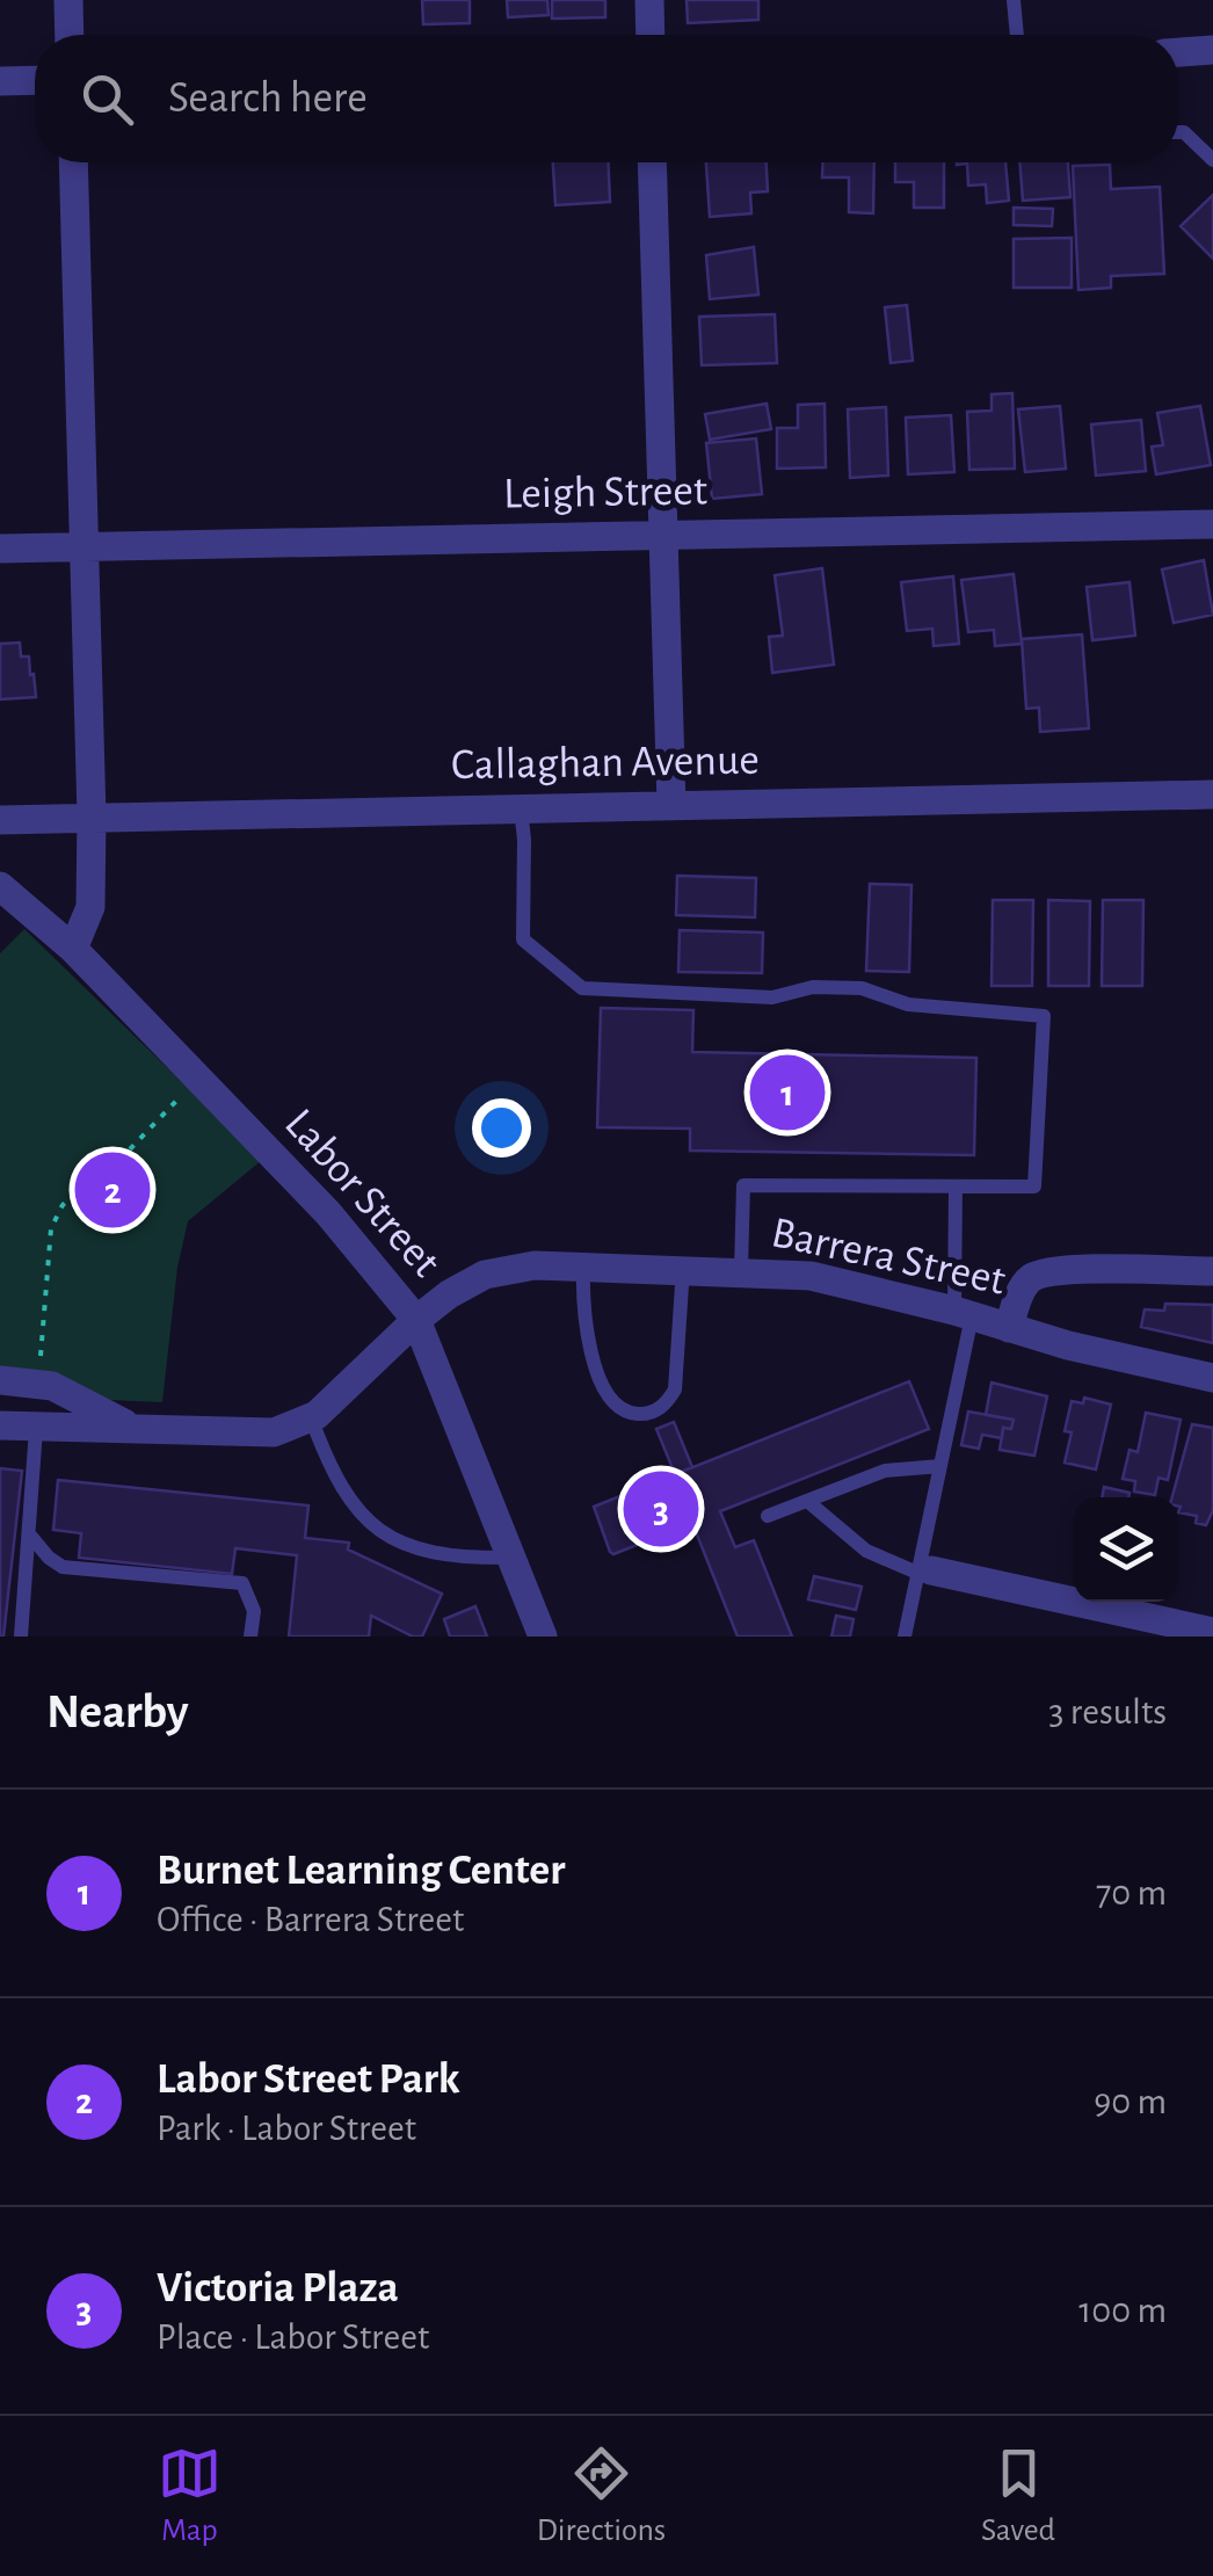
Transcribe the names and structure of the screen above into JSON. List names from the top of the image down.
{
  "streets": {
    "street": [
      "Leigh Street",
      "Callaghan Avenue",
      "Labor Street",
      "Barrera Street"
    ]
  },
  "crossings": [
    ["Labor Street", "Barrera Street"]
  ],
  "page": {
    "search": "Search here",
    "pins": ["1", "2", "3"],
    "heading": ["Nearby", "3 results"],
    "list": [
      {
        "mark": "1",
        "name": "Burnet Learning Center",
        "note": "Office · Barrera Street",
        "value": "70 m"
      },
      {
        "mark": "2",
        "name": "Labor Street Park",
        "note": "Park · Labor Street",
        "value": "90 m"
      },
      {
        "mark": "3",
        "name": "Victoria Plaza",
        "note": "Place · Labor Street",
        "value": "100 m"
      }
    ],
    "nav": ["Map", "Directions", "Saved"]
  }
}
